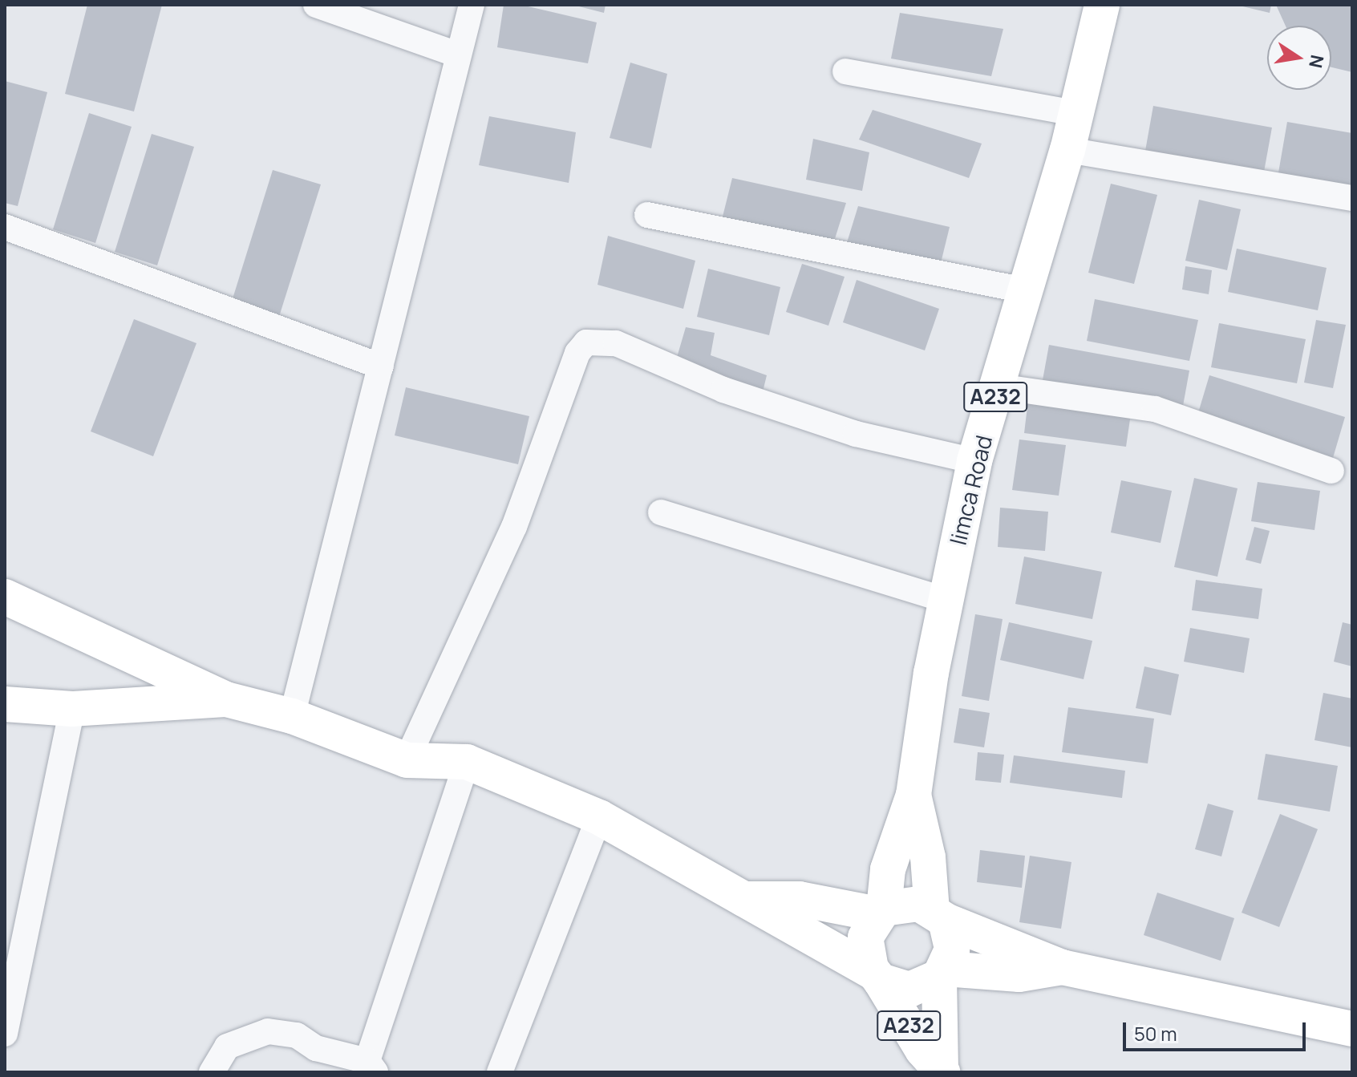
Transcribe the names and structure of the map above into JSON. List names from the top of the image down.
{
  "streets": {
    "main road": ["A232", "limca Road"]
  },
  "crossings": [
    ["A232", "limca Road"]
  ],
  "scale_bar": "50 m",
  "north": "right"
}
